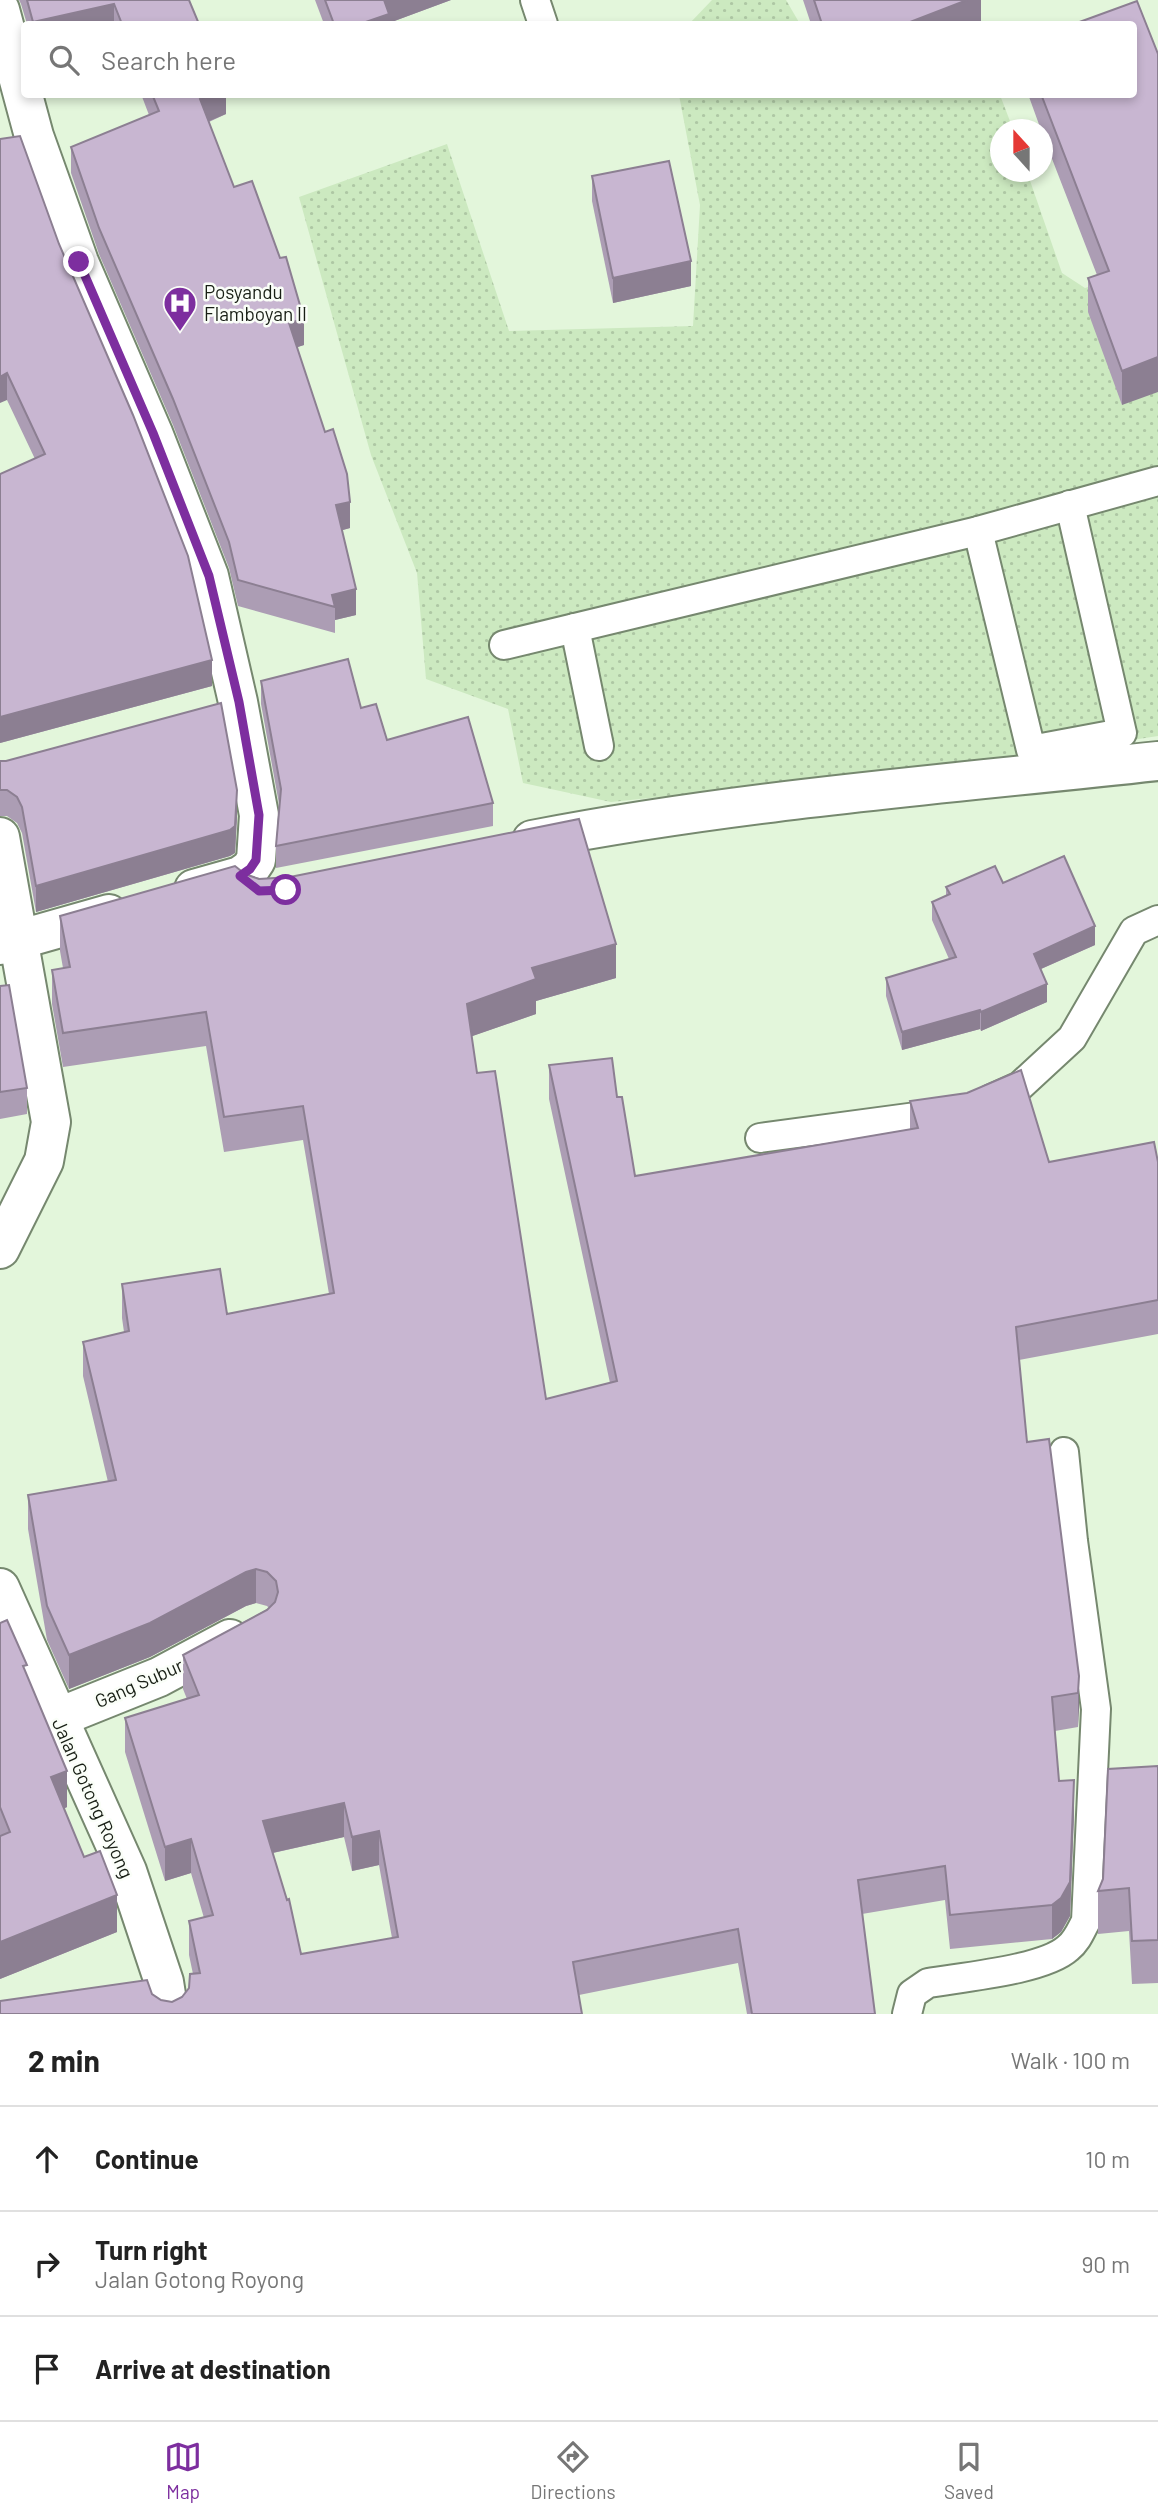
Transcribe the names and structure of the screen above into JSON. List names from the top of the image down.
{
  "streets": {
    "street": ["Gang Subur", "Jalan Gotong Royong"]
  },
  "crossings": [
    ["Gang Subur", "Jalan Gotong Royong"]
  ],
  "places": {
    "hospital": ["Posyandu Flamboyan II"]
  },
  "north": "top",
  "page": {
    "search": "Search here",
    "heading": ["2 min", "Walk · 100 m"],
    "list": [
      ["Continue", "10 m"],
      ["Turn right", "Jalan Gotong Royong", "90 m"],
      "Arrive at destination"
    ],
    "nav": ["Map", "Directions", "Saved"]
  }
}
